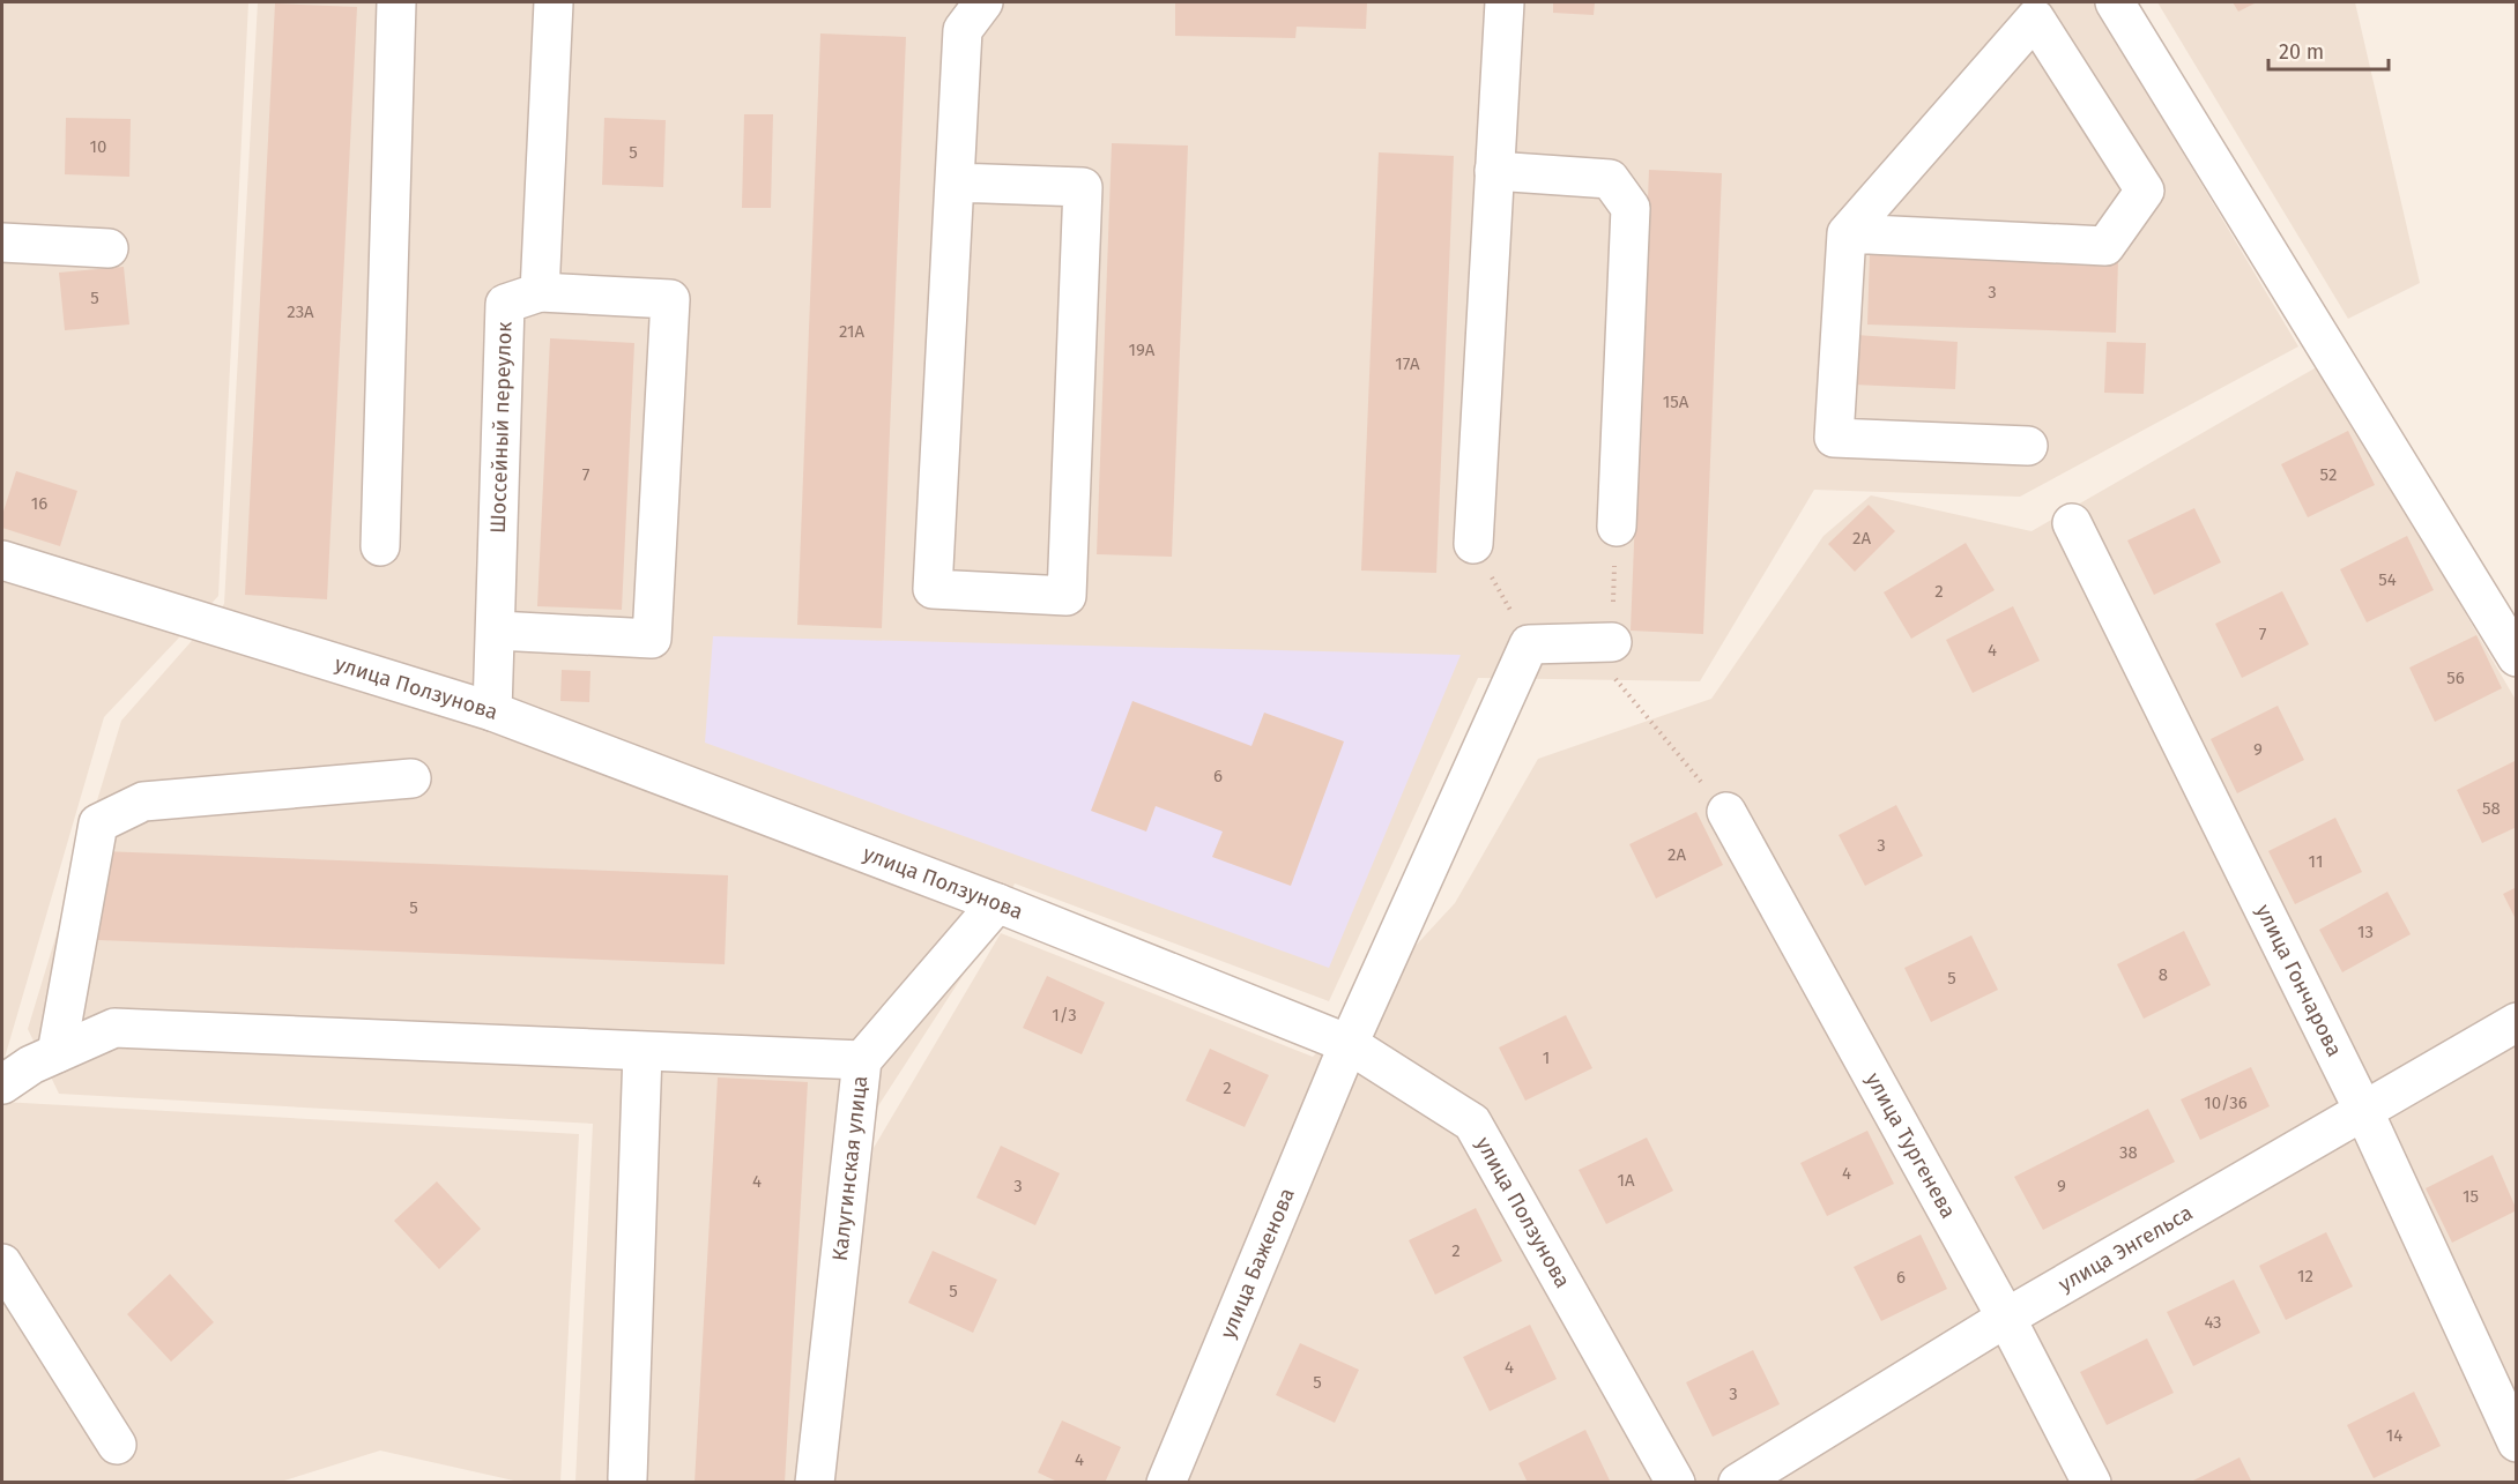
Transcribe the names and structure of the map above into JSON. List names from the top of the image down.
{
  "streets": {
    "street": [
      "Шоссейный переулок",
      "улица Ползунова",
      "улица Гончарова",
      "улица Тургенева",
      "Калугинская улица",
      "улица Энгельса",
      "улица Баженова"
    ]
  },
  "crossings": [
    ["Шоссейный переулок", "улица Ползунова"],
    ["улица Ползунова", "Калугинская улица"],
    ["улица Ползунова", "улица Баженова"],
    ["улица Гончарова", "улица Энгельса"],
    ["улица Тургенева", "улица Энгельса"]
  ],
  "house_numbers": [
    "10",
    "5",
    "3",
    "5",
    "23А",
    "21А",
    "19А",
    "17А",
    "15А",
    "7",
    "52",
    "16",
    "2А",
    "54",
    "2",
    "7",
    "4",
    "56",
    "9",
    "6",
    "58",
    "3",
    "2А",
    "11",
    "5",
    "13",
    "8",
    "5",
    "1/3",
    "1",
    "2",
    "10/36",
    "38",
    "4",
    "1А",
    "4",
    "3",
    "9",
    "15",
    "2",
    "12",
    "6",
    "5",
    "43",
    "4",
    "5",
    "3",
    "14",
    "4"
  ],
  "scale_bar": "20 m"
}
